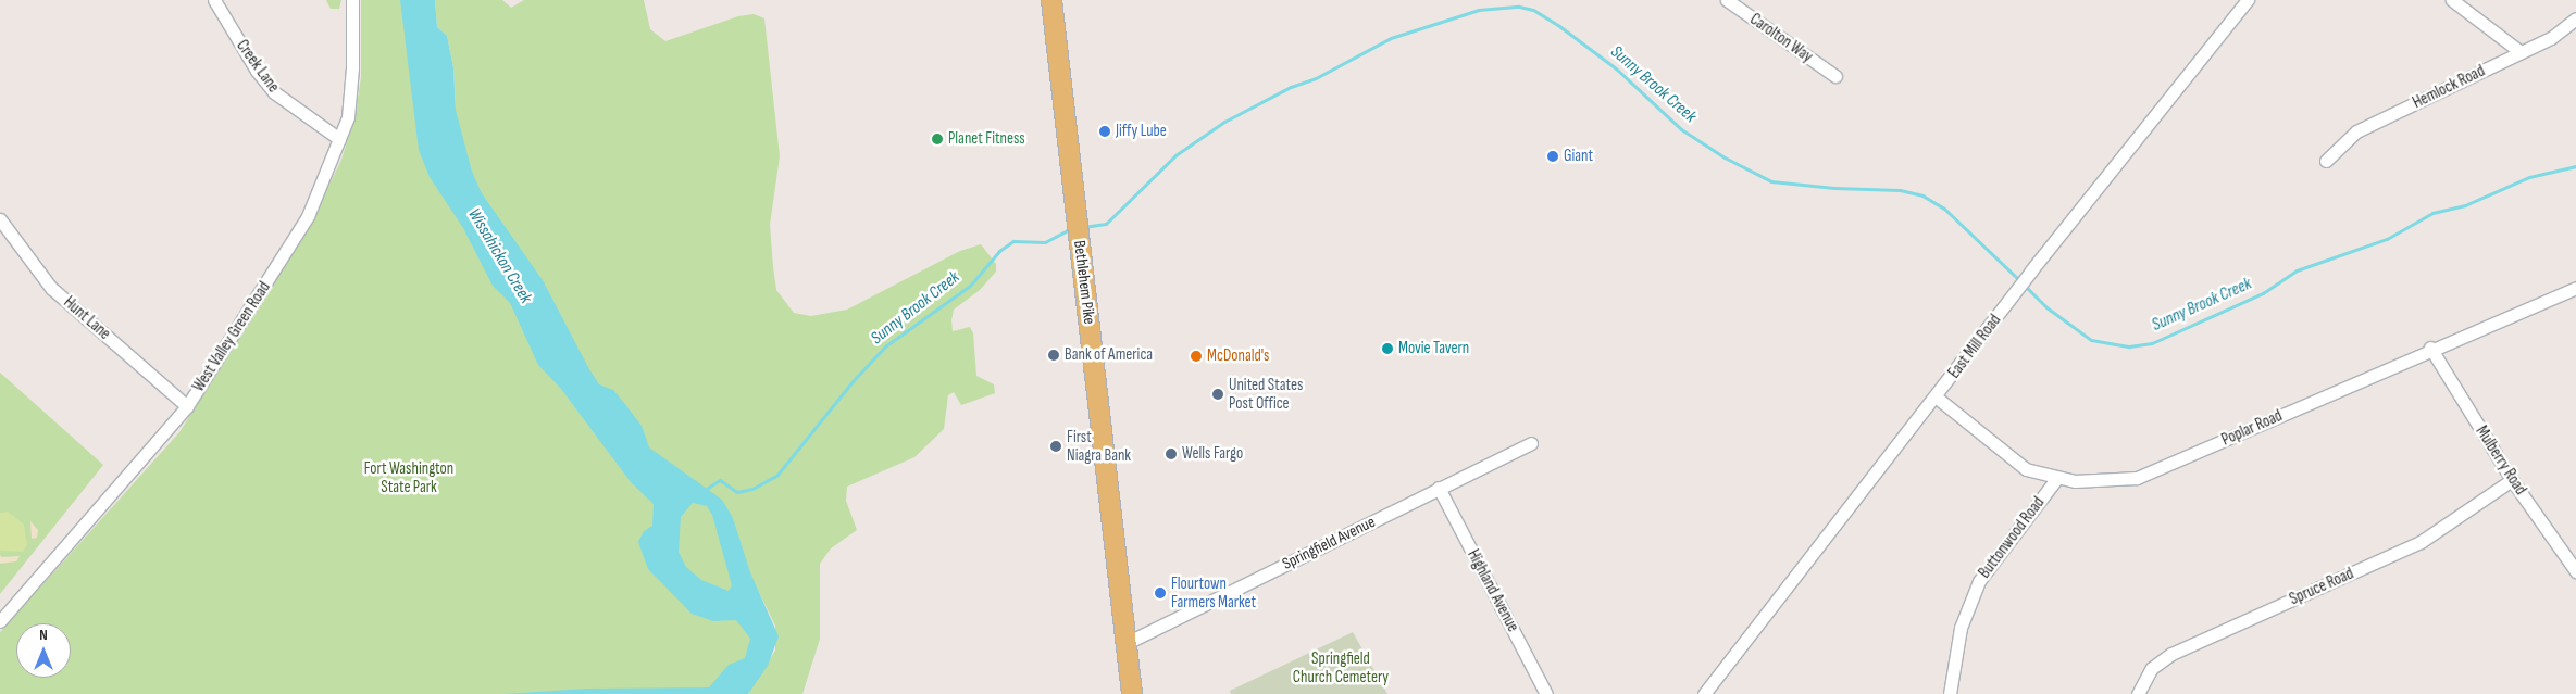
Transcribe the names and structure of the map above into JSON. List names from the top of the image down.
{
  "streets": {
    "main road": ["Bethlehem Pike"],
    "street": [
      "Carolton Way",
      "Creek Lane",
      "Hemlock Road",
      "Hunt Lane",
      "West Valley Green Road",
      "East Mill Road",
      "Poplar Road",
      "Mulberry Road",
      "Buttonwood Road",
      "Springfield Avenue",
      "Spruce Road",
      "Highland Avenue"
    ]
  },
  "crossings": [
    ["Creek Lane", "West Valley Green Road"],
    ["Bethlehem Pike", "Springfield Avenue"],
    ["Hunt Lane", "West Valley Green Road"],
    ["East Mill Road", "Poplar Road"],
    ["Poplar Road", "Mulberry Road"],
    ["Poplar Road", "Buttonwood Road"],
    ["Mulberry Road", "Spruce Road"],
    ["Springfield Avenue", "Highland Avenue"]
  ],
  "water": ["Sunny Brook Creek", "Wissahickon Creek"],
  "parks": ["Fort Washington State Park", "Springfield Church Cemetery"],
  "places": [
    "Jiffy Lube",
    "Planet Fitness",
    "Giant",
    "Movie Tavern",
    "Bank of America",
    "McDonald's",
    "United States Post Office",
    "First Niagra Bank",
    "Wells Fargo",
    "Flourtown Farmers Market"
  ],
  "north": "top"
}
